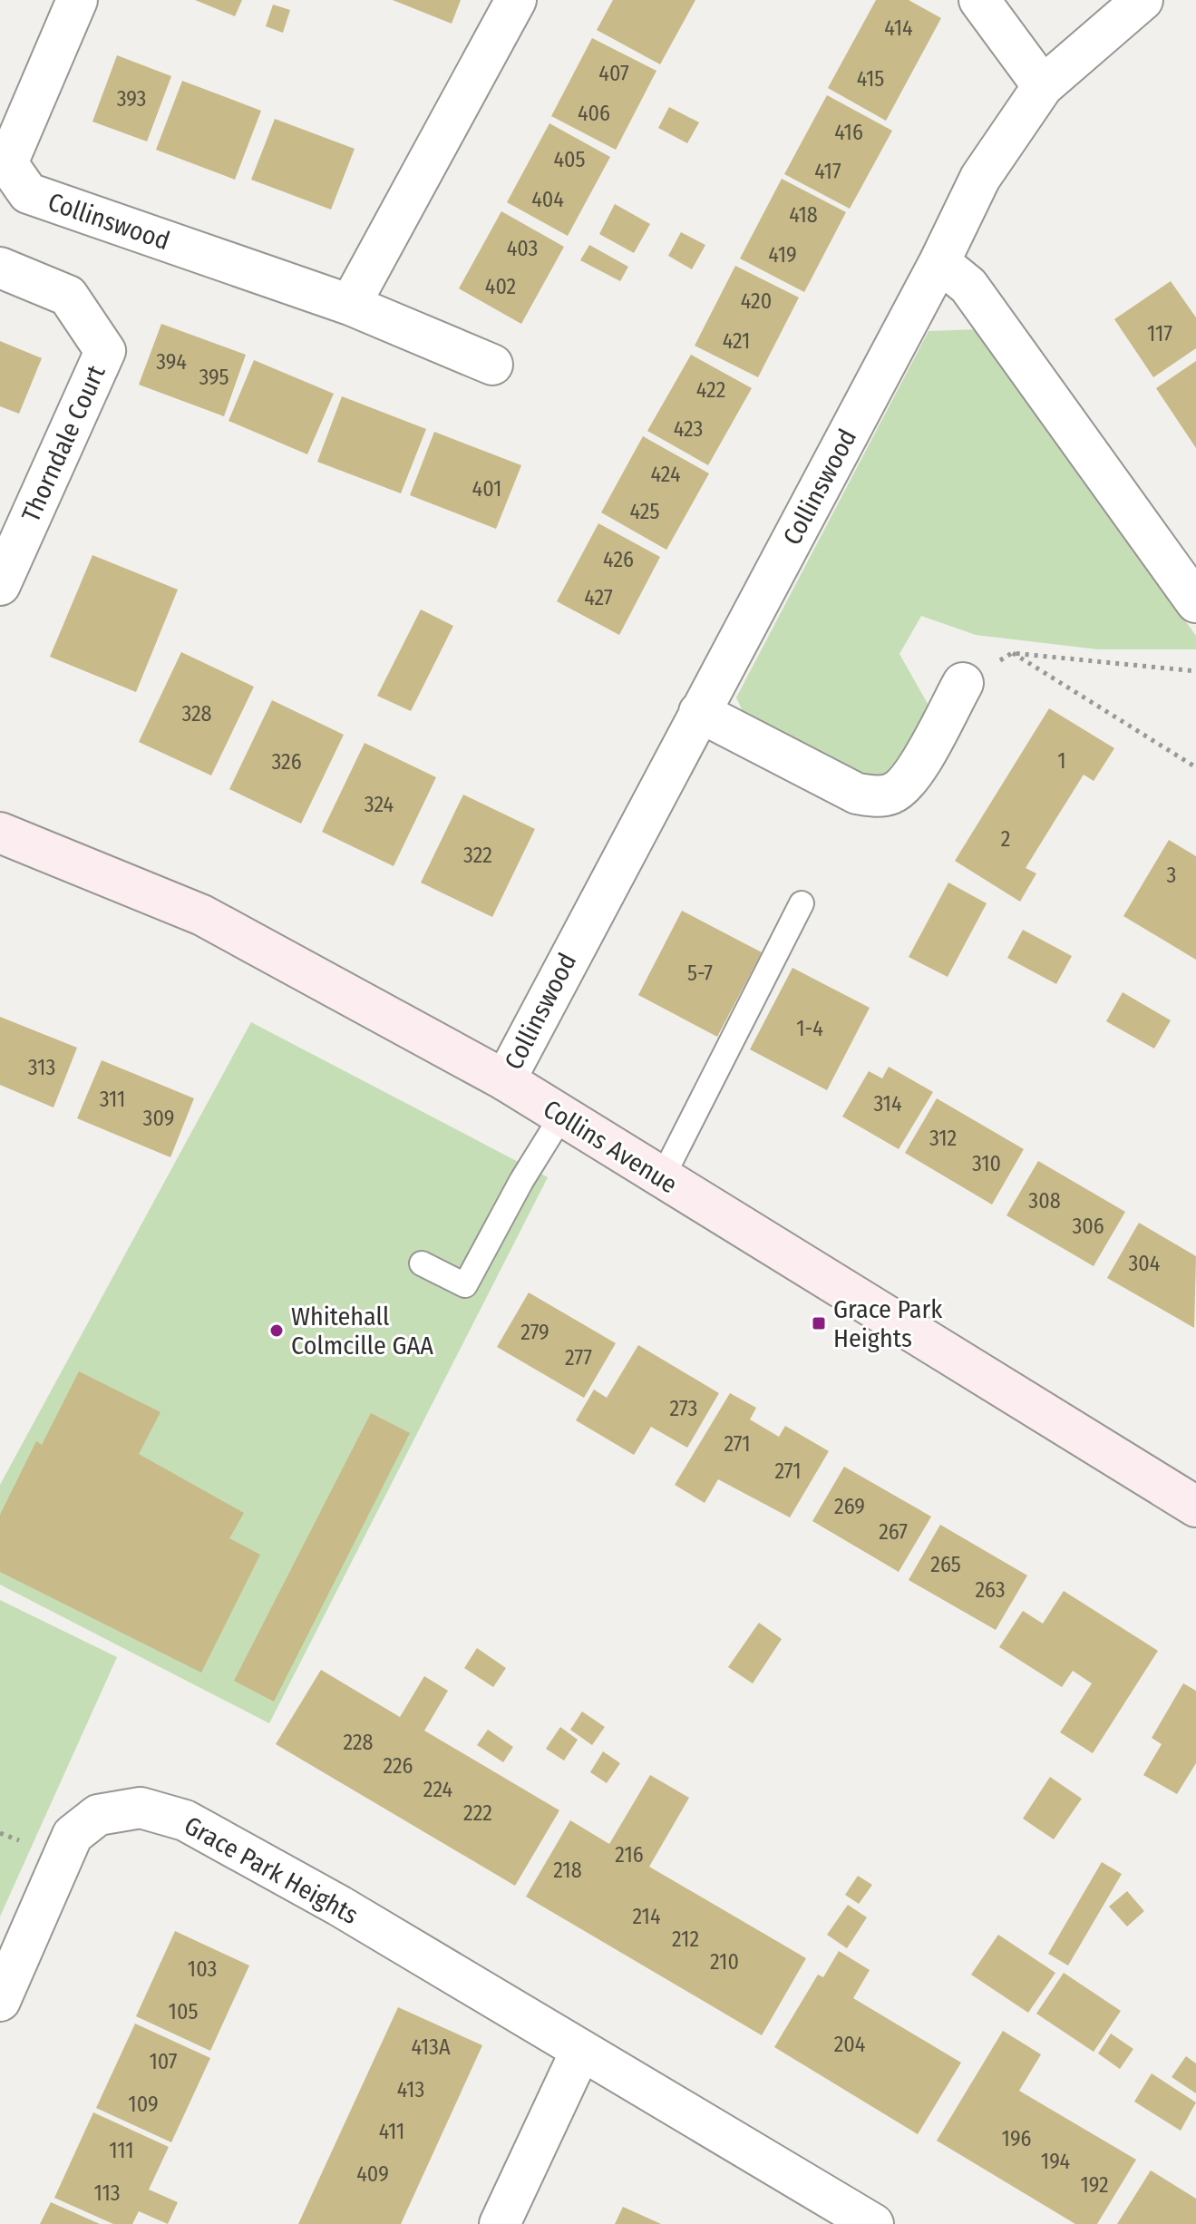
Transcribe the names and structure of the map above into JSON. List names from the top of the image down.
{
  "streets": {
    "main road": ["Collins Avenue"],
    "street": ["Collinswood", "Thorndale Court", "Grace Park Heights"]
  },
  "crossings": [
    ["Collinswood", "Collins Avenue"]
  ],
  "places": {
    "transit": ["Grace Park Heights"],
    "other": ["Whitehall Colmcille GAA"]
  },
  "house_numbers": [
    "414",
    "407",
    "415",
    "393",
    "406",
    "416",
    "405",
    "417",
    "404",
    "418",
    "403",
    "419",
    "402",
    "420",
    "117",
    "421",
    "394",
    "395",
    "422",
    "423",
    "424",
    "401",
    "425",
    "426",
    "427",
    "328",
    "1",
    "326",
    "324",
    "2",
    "322",
    "3",
    "5-7",
    "1-4",
    "313",
    "311",
    "314",
    "309",
    "312",
    "310",
    "308",
    "306",
    "304",
    "279",
    "277",
    "273",
    "271",
    "271",
    "269",
    "267",
    "265",
    "263",
    "228",
    "226",
    "224",
    "222",
    "216",
    "218",
    "214",
    "212",
    "210",
    "103",
    "105",
    "204",
    "413A",
    "107",
    "413",
    "109",
    "411",
    "196",
    "111",
    "194",
    "409",
    "192",
    "113"
  ]
}
